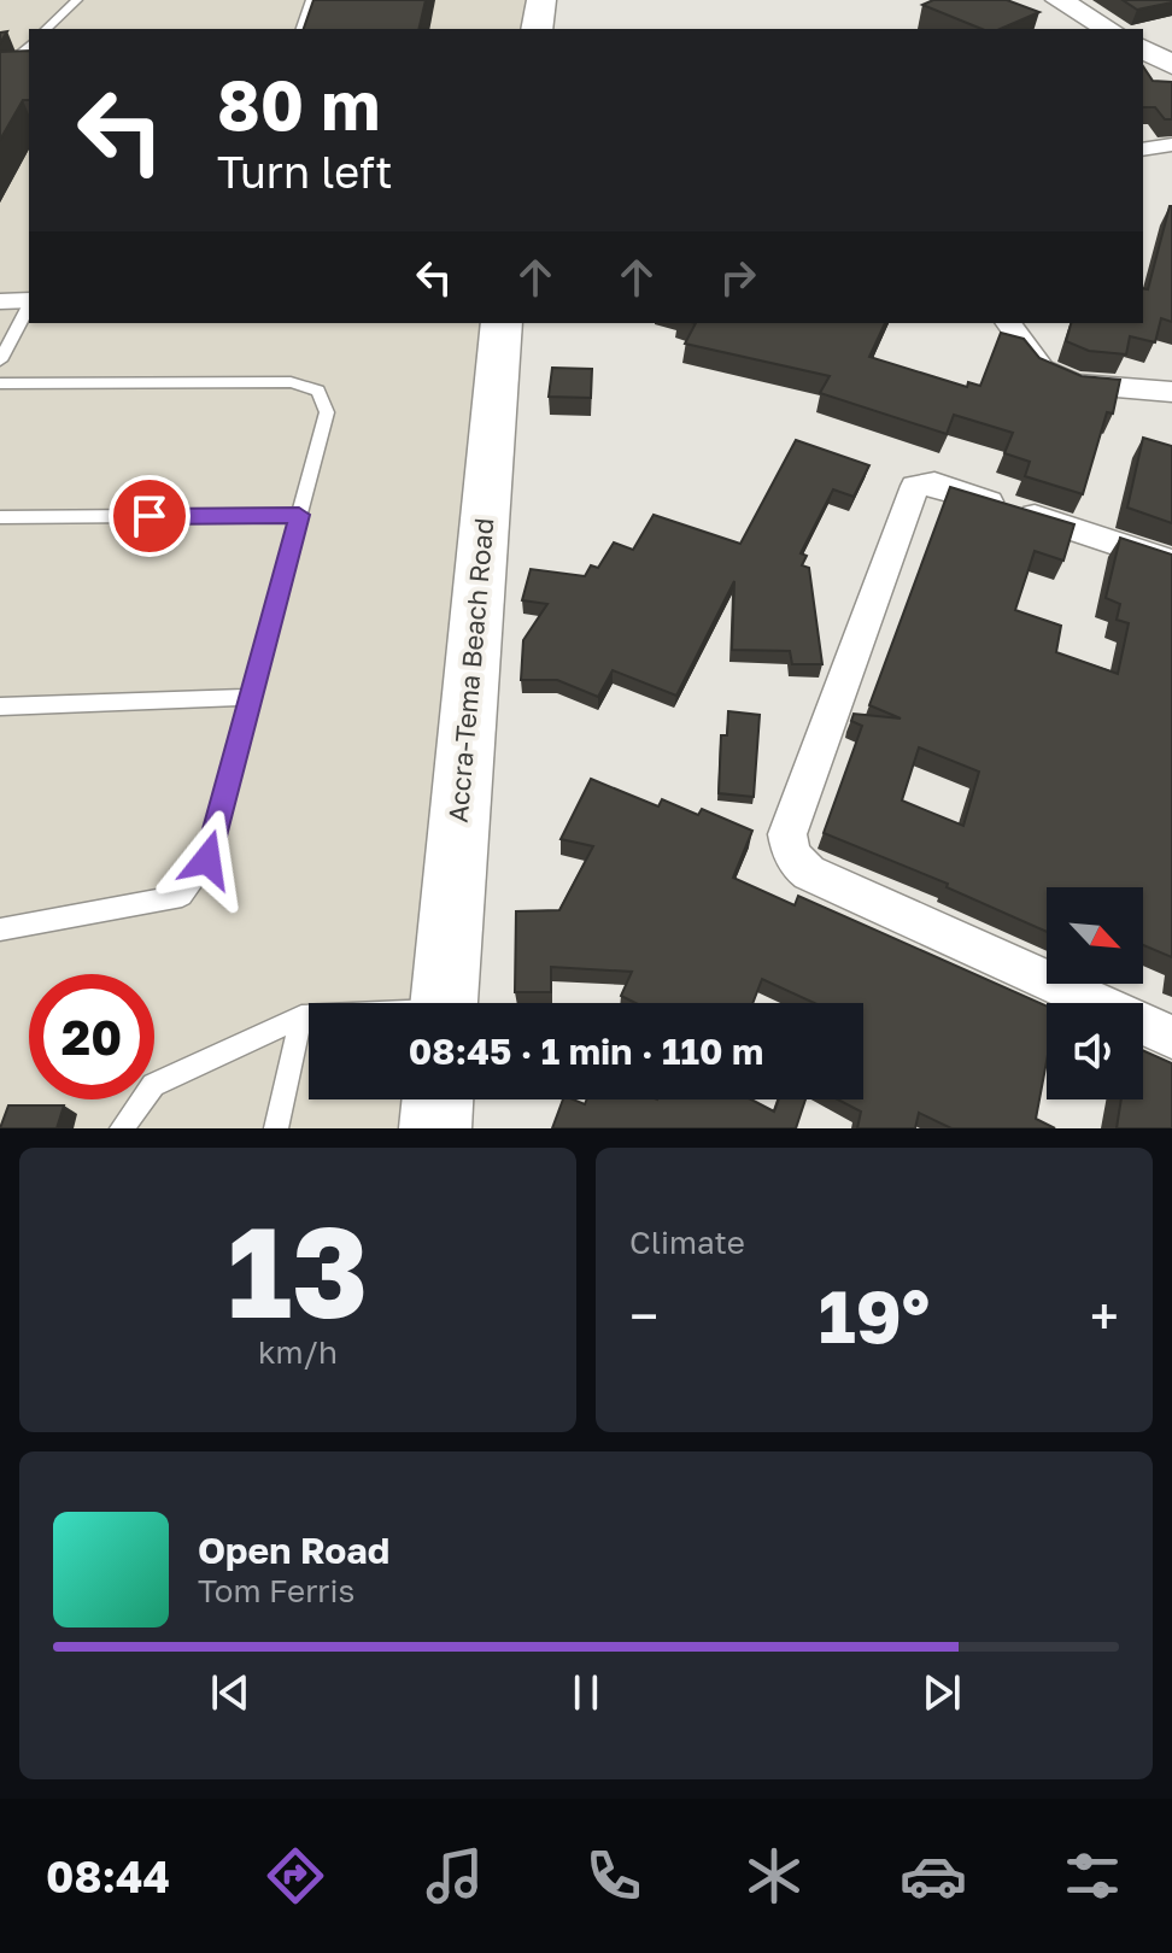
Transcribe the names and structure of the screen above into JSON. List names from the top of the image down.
{
  "streets": {
    "main road": ["Accra-Tema Beach Road"]
  },
  "north": "bottom right",
  "page": {
    "turn": ["80 m", "Turn left"],
    "limit": "20",
    "trip": "08:45 · 1 min · 110 m",
    "tile": [
      ["13", "km/h"],
      "Climate"
    ],
    "heat": ["−", "19°", "+"],
    "song": ["Open Road", "Tom Ferris"],
    "tabs": "08:44"
  }
}
